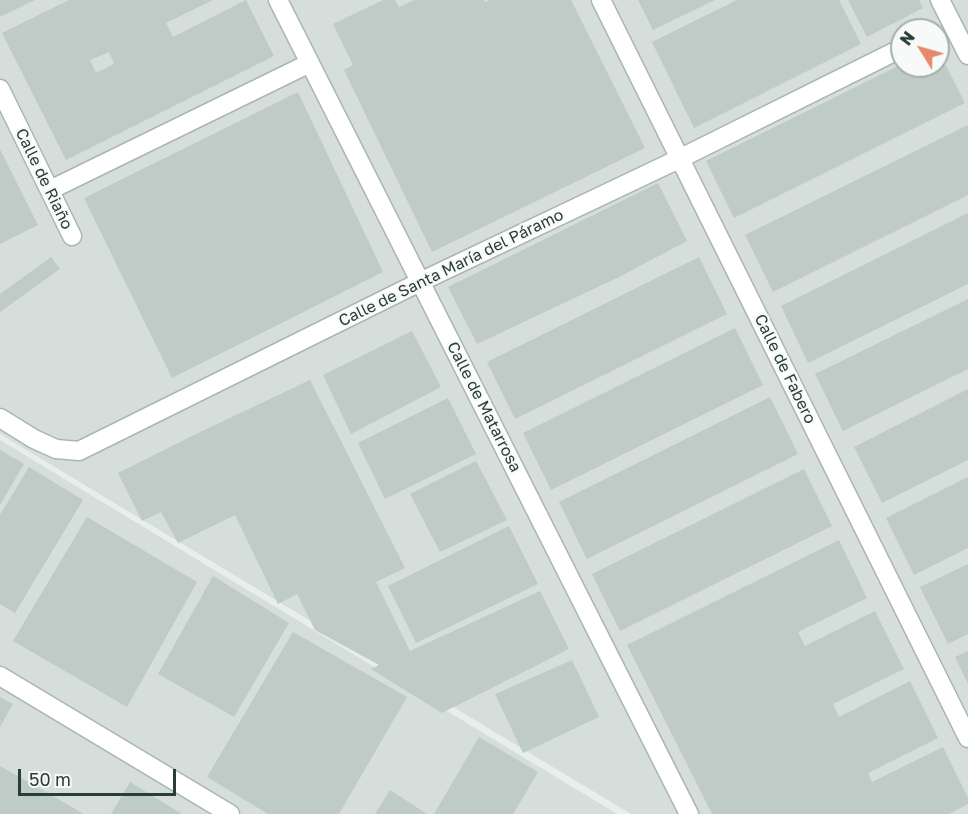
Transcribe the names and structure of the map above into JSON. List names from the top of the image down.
{
  "streets": {
    "street": [
      "Calle de Riaño",
      "Calle de Santa María del Páramo",
      "Calle de Fabero",
      "Calle de Matarrosa"
    ]
  },
  "crossings": [
    ["Calle de Santa María del Páramo", "Calle de Fabero"],
    ["Calle de Santa María del Páramo", "Calle de Matarrosa"]
  ],
  "scale_bar": "50 m",
  "north": "top left"
}
